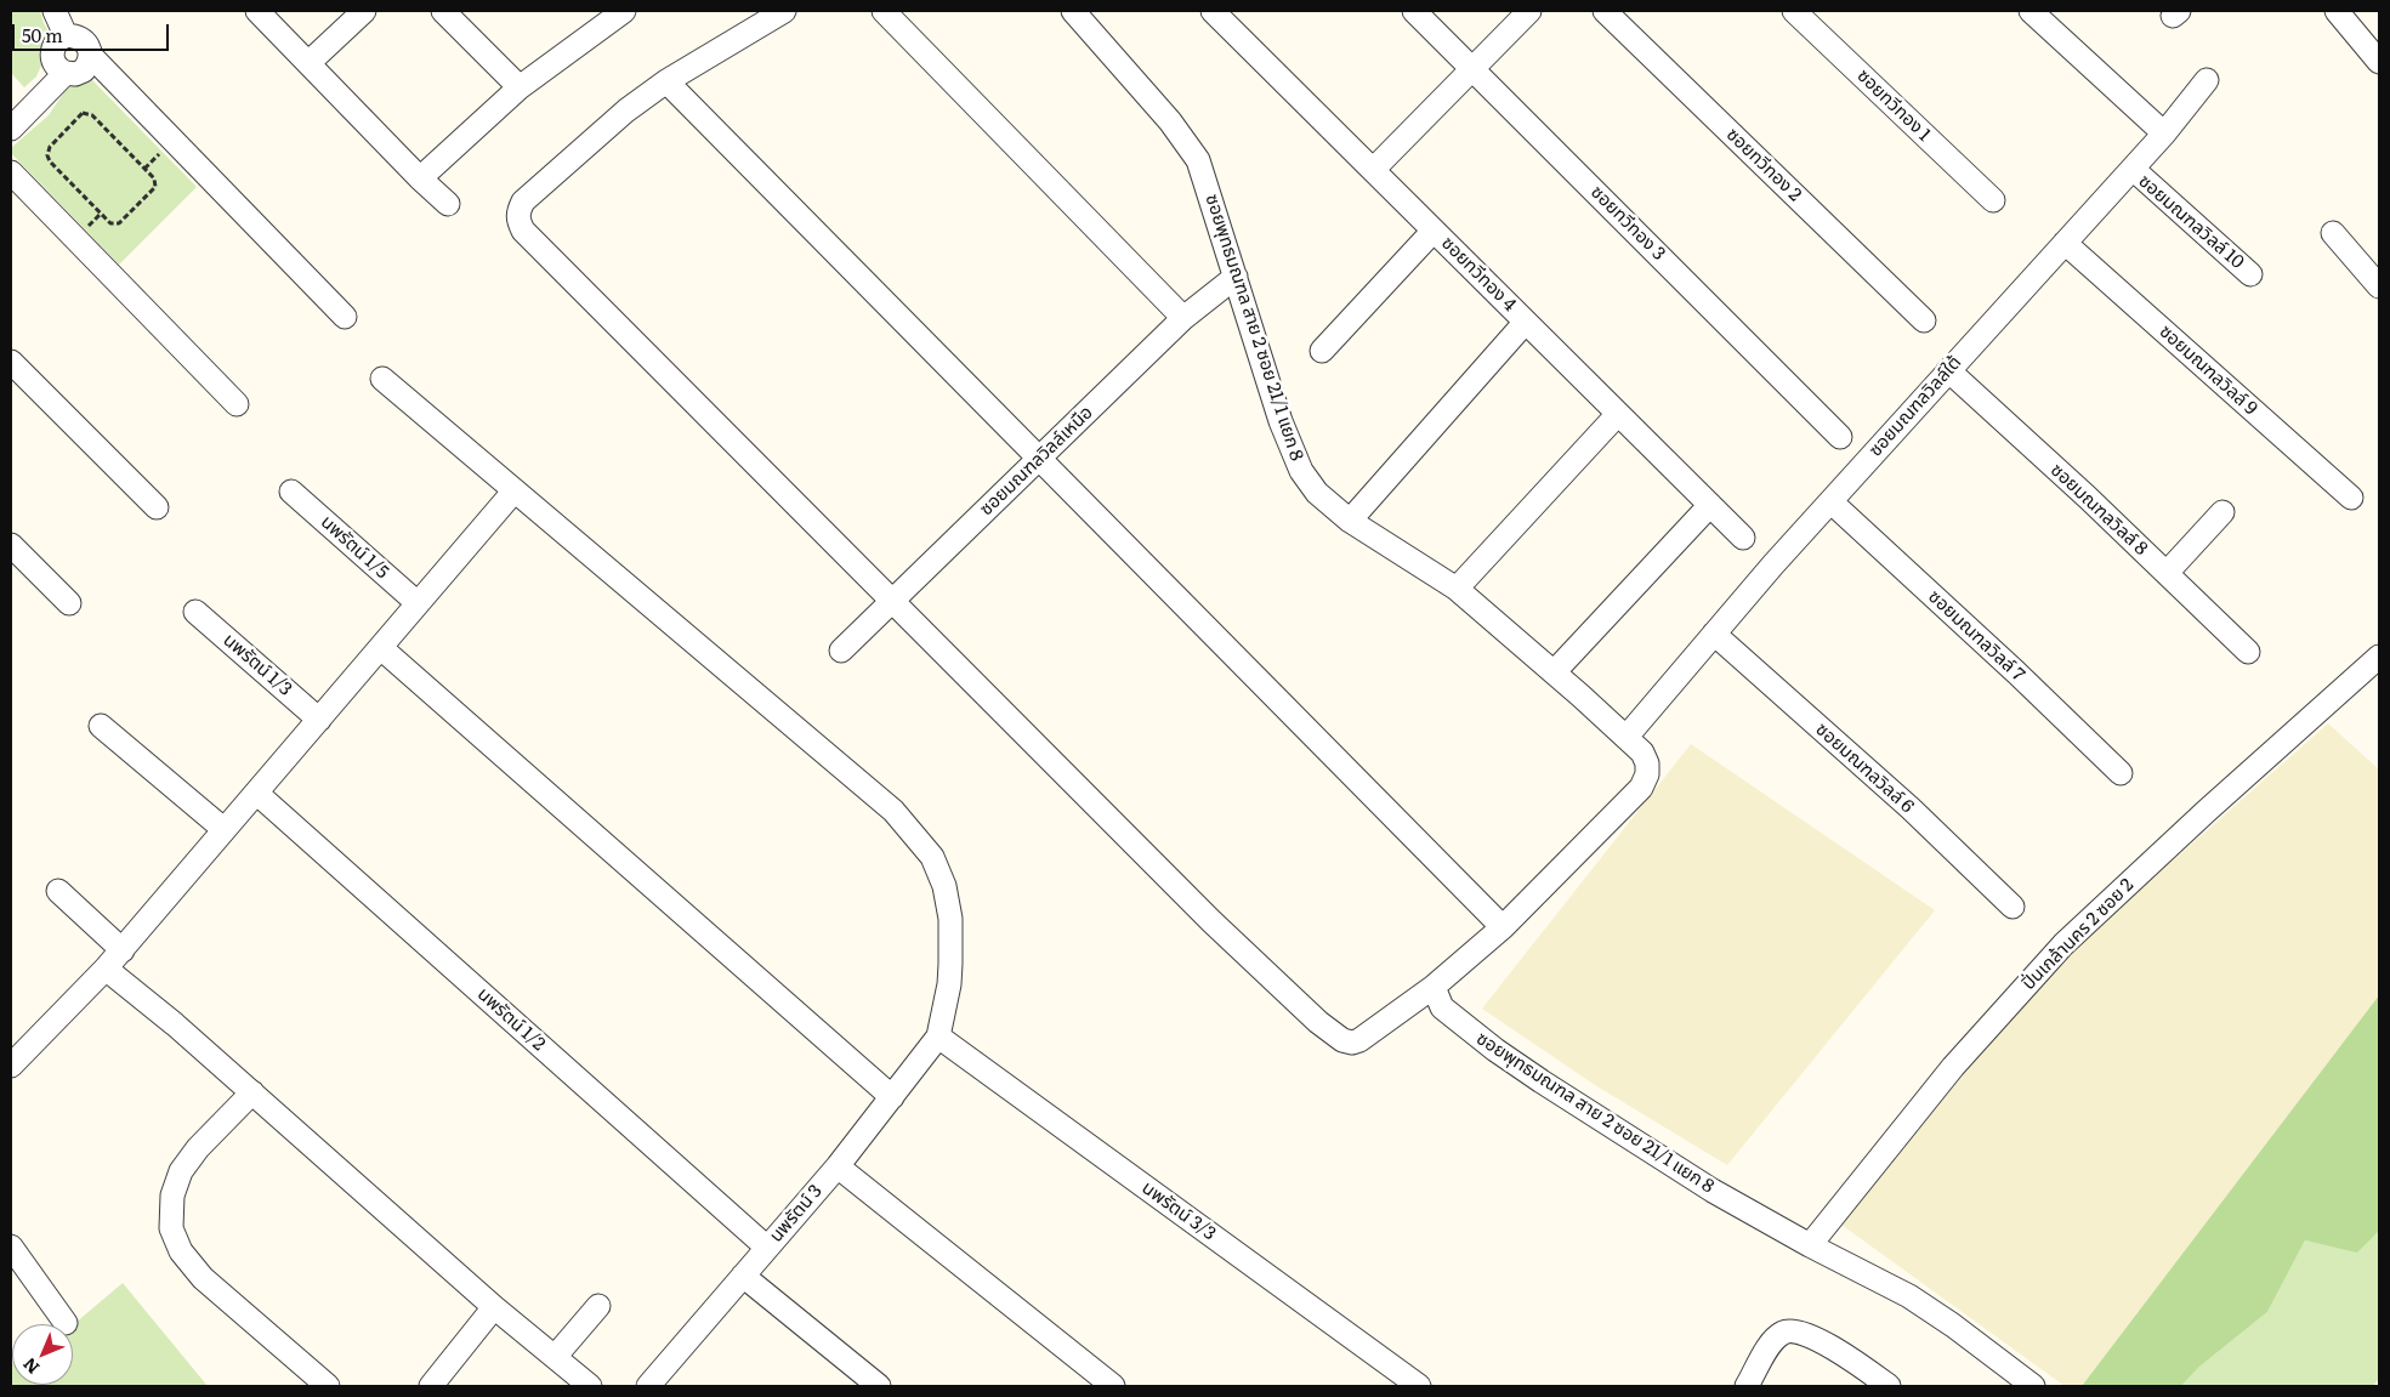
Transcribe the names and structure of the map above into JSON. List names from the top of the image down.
{
  "streets": {
    "street": [
      "ซอยทวีทอง 1",
      "ซอยทวีทอง 2",
      "ซอยมณฑลวิลล์ 10",
      "ซอยทวีทอง 3",
      "ซอยทวีทอง 4",
      "ซอยพุทธมณฑล สาย 2 ซอย 21/1 แยก 8",
      "ซอยมณฑลวิลล์ 9",
      "ซอยมณฑลวิลล์ใต้",
      "ซอยมณฑลวิลล์เหนือ",
      "ซอยมณฑลวิลล์ 8",
      "นพรัตน์ 1/5",
      "ซอยมณฑลวิลล์ 7",
      "นพรัตน์ 1/3",
      "ซอยมณฑลวิลล์ 6",
      "ปิ่นเกล้านคร 2 ซอย 2",
      "นพรัตน์ 1/2",
      "นพรัตน์ 3/3",
      "นพรัตน์ 3"
    ]
  },
  "crossings": [
    ["ซอยมณฑลวิลล์ 10", "ซอยมณฑลวิลล์ใต้"],
    ["ซอยพุทธมณฑล สาย 2 ซอย 21/1 แยก 8", "ซอยมณฑลวิลล์ใต้"],
    ["ซอยพุทธมณฑล สาย 2 ซอย 21/1 แยก 8", "ซอยมณฑลวิลล์เหนือ"],
    ["ซอยพุทธมณฑล สาย 2 ซอย 21/1 แยก 8", "ปิ่นเกล้านคร 2 ซอย 2"],
    ["ซอยมณฑลวิลล์ 9", "ซอยมณฑลวิลล์ใต้"],
    ["ซอยมณฑลวิลล์ใต้", "ซอยมณฑลวิลล์ 8"],
    ["ซอยมณฑลวิลล์ใต้", "ซอยมณฑลวิลล์ 7"],
    ["ซอยมณฑลวิลล์ใต้", "ซอยมณฑลวิลล์ 6"],
    ["นพรัตน์ 1/2", "นพรัตน์ 3"],
    ["นพรัตน์ 3/3", "นพรัตน์ 3"]
  ],
  "scale_bar": "50 m",
  "north": "bottom left"
}
